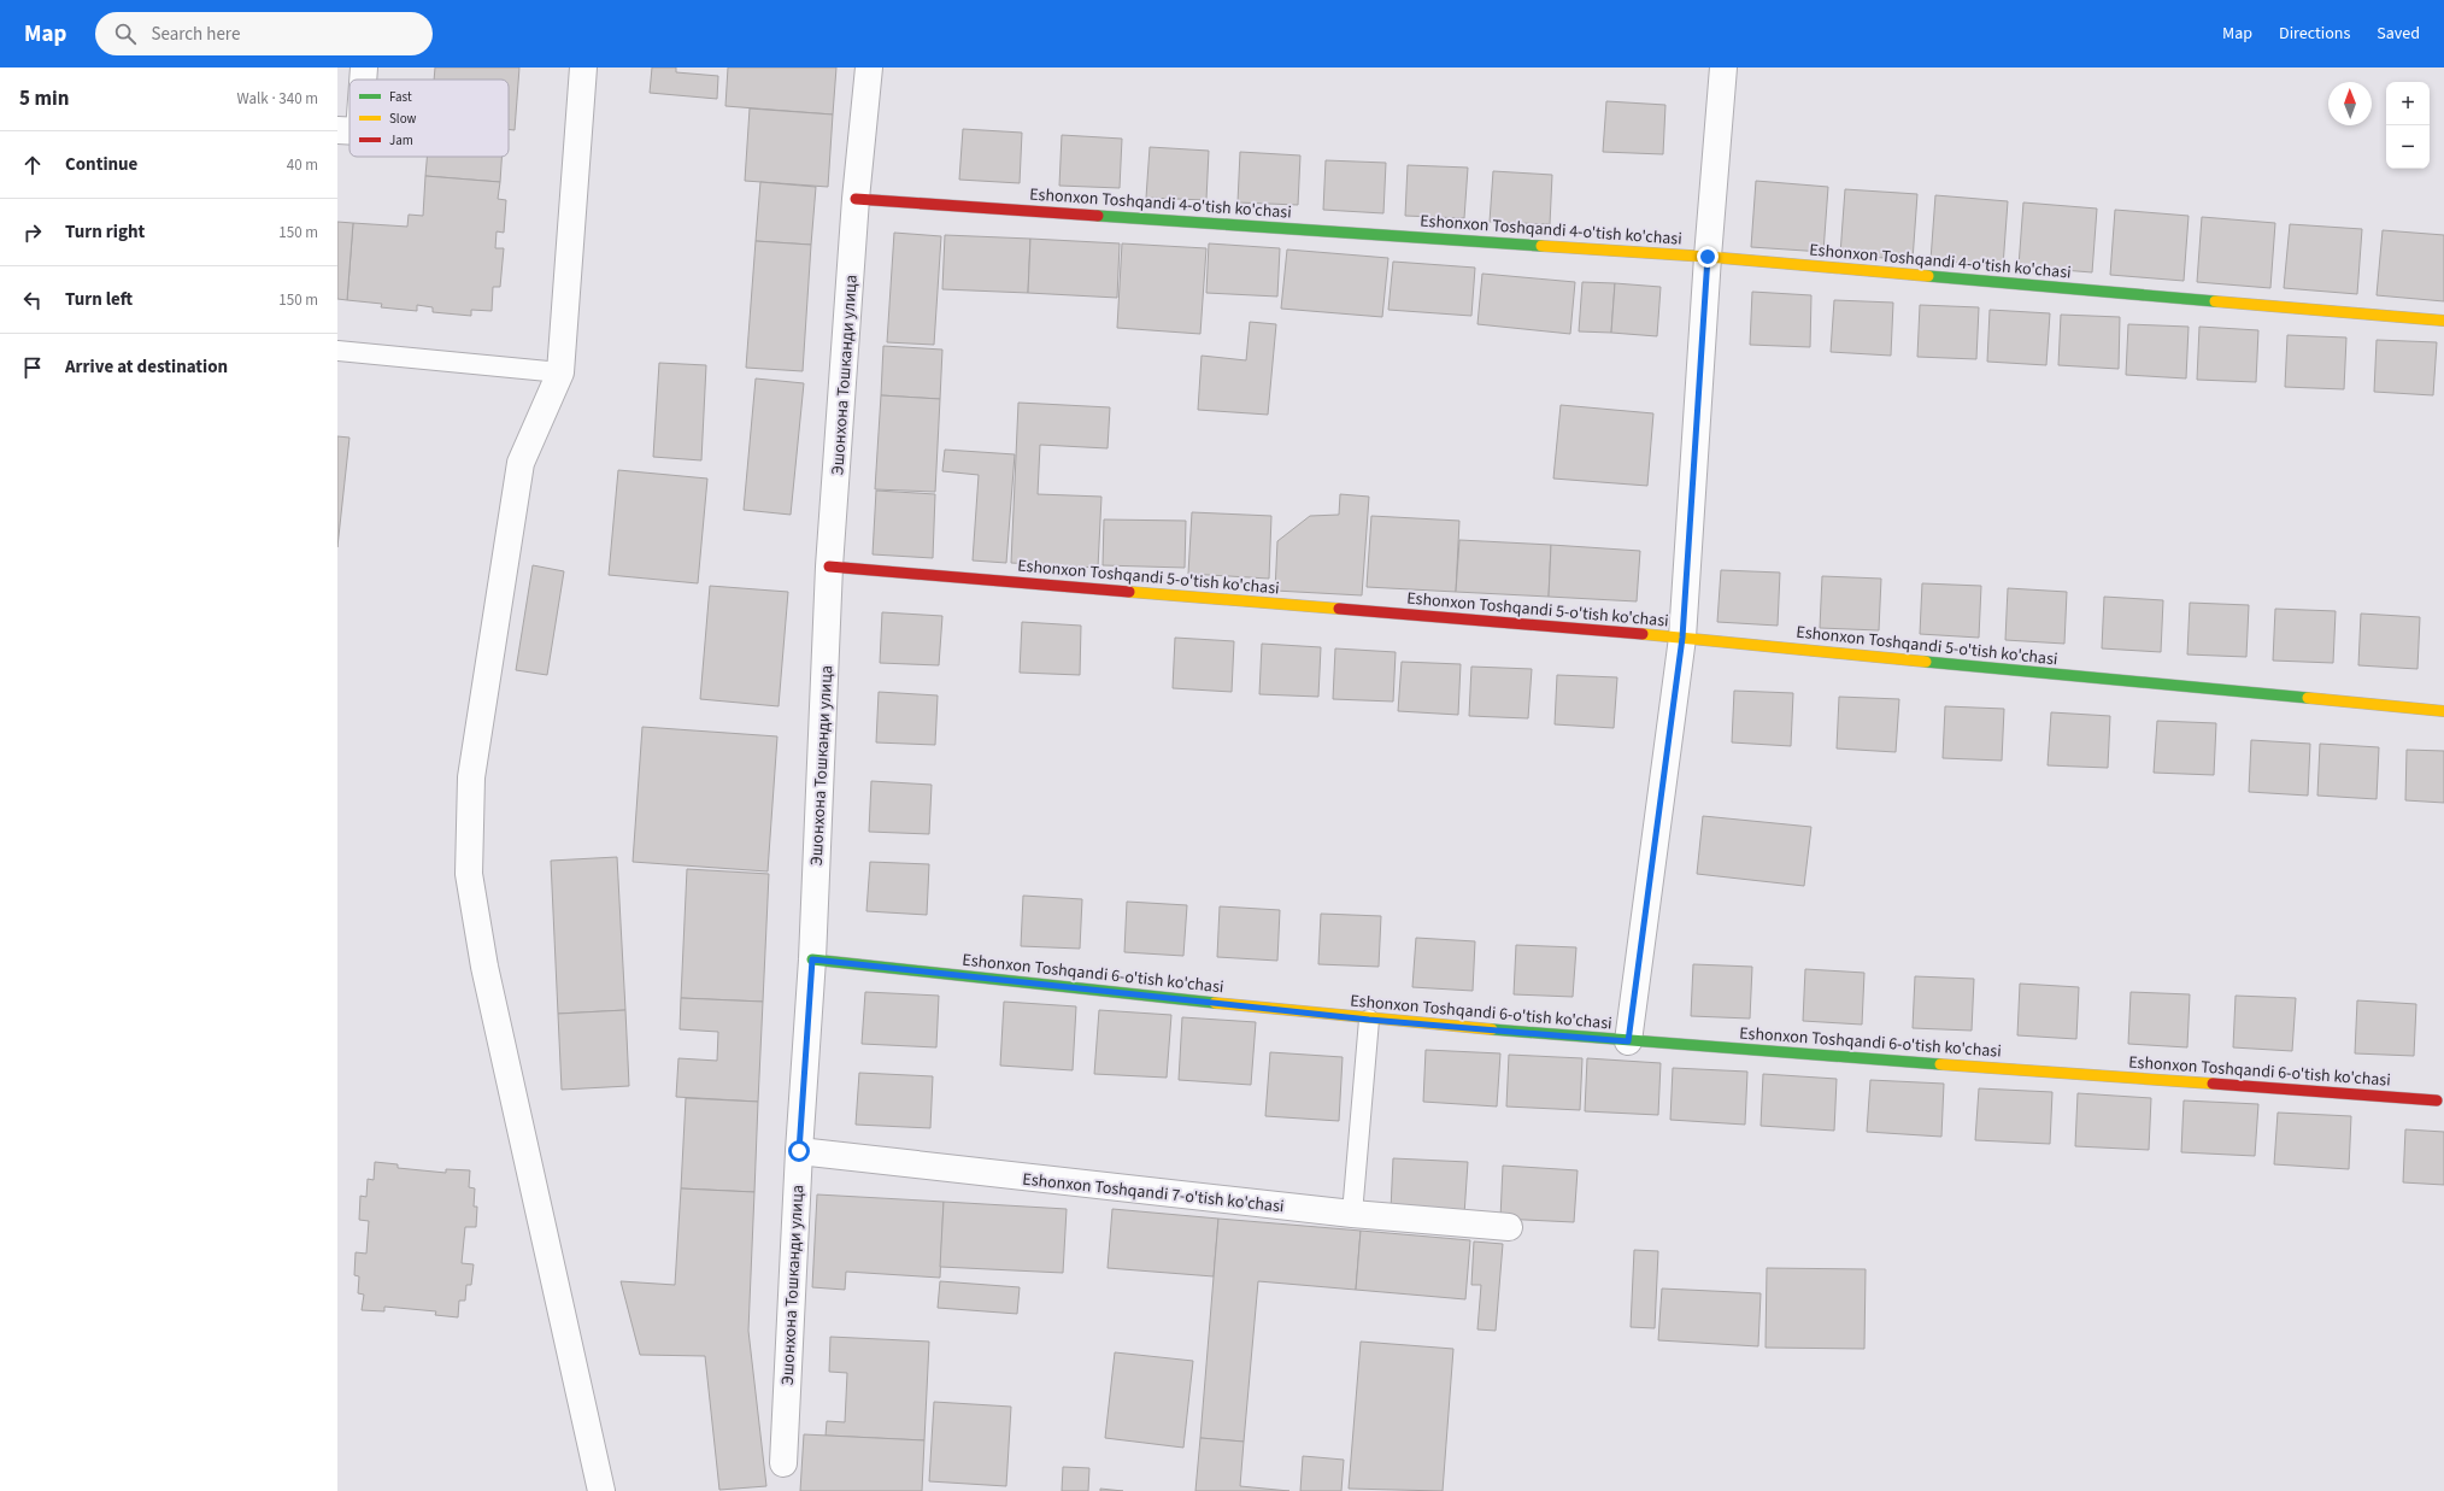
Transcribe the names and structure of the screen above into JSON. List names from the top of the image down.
{
  "streets": {
    "street": [
      "Eshonxon Toshqandi 4-o'tish ko'chasi",
      "Эшонхона Тошканди улица",
      "Eshonxon Toshqandi 5-o'tish ko'chasi",
      "Eshonxon Toshqandi 6-o'tish ko'chasi",
      "Eshonxon Toshqandi 7-o'tish ko'chasi"
    ]
  },
  "crossings": [
    ["Eshonxon Toshqandi 4-o'tish ko'chasi", "Эшонхона Тошканди улица"],
    ["Эшонхона Тошканди улица", "Eshonxon Toshqandi 5-o'tish ko'chasi"],
    ["Эшонхона Тошканди улица", "Eshonxon Toshqandi 6-o'tish ko'chasi"],
    ["Эшонхона Тошканди улица", "Eshonxon Toshqandi 7-o'tish ko'chasi"]
  ],
  "legend": ["Fast", "Slow", "Jam"],
  "north": "top",
  "page": {
    "header": "Map",
    "search": "Search here",
    "nav": ["Map", "Directions", "Saved"],
    "heading": ["5 min", "Walk · 340 m"],
    "map_buttons": ["+", "−"],
    "list": [
      ["Continue", "40 m"],
      ["Turn right", "150 m"],
      ["Turn left", "150 m"],
      "Arrive at destination"
    ]
  }
}
